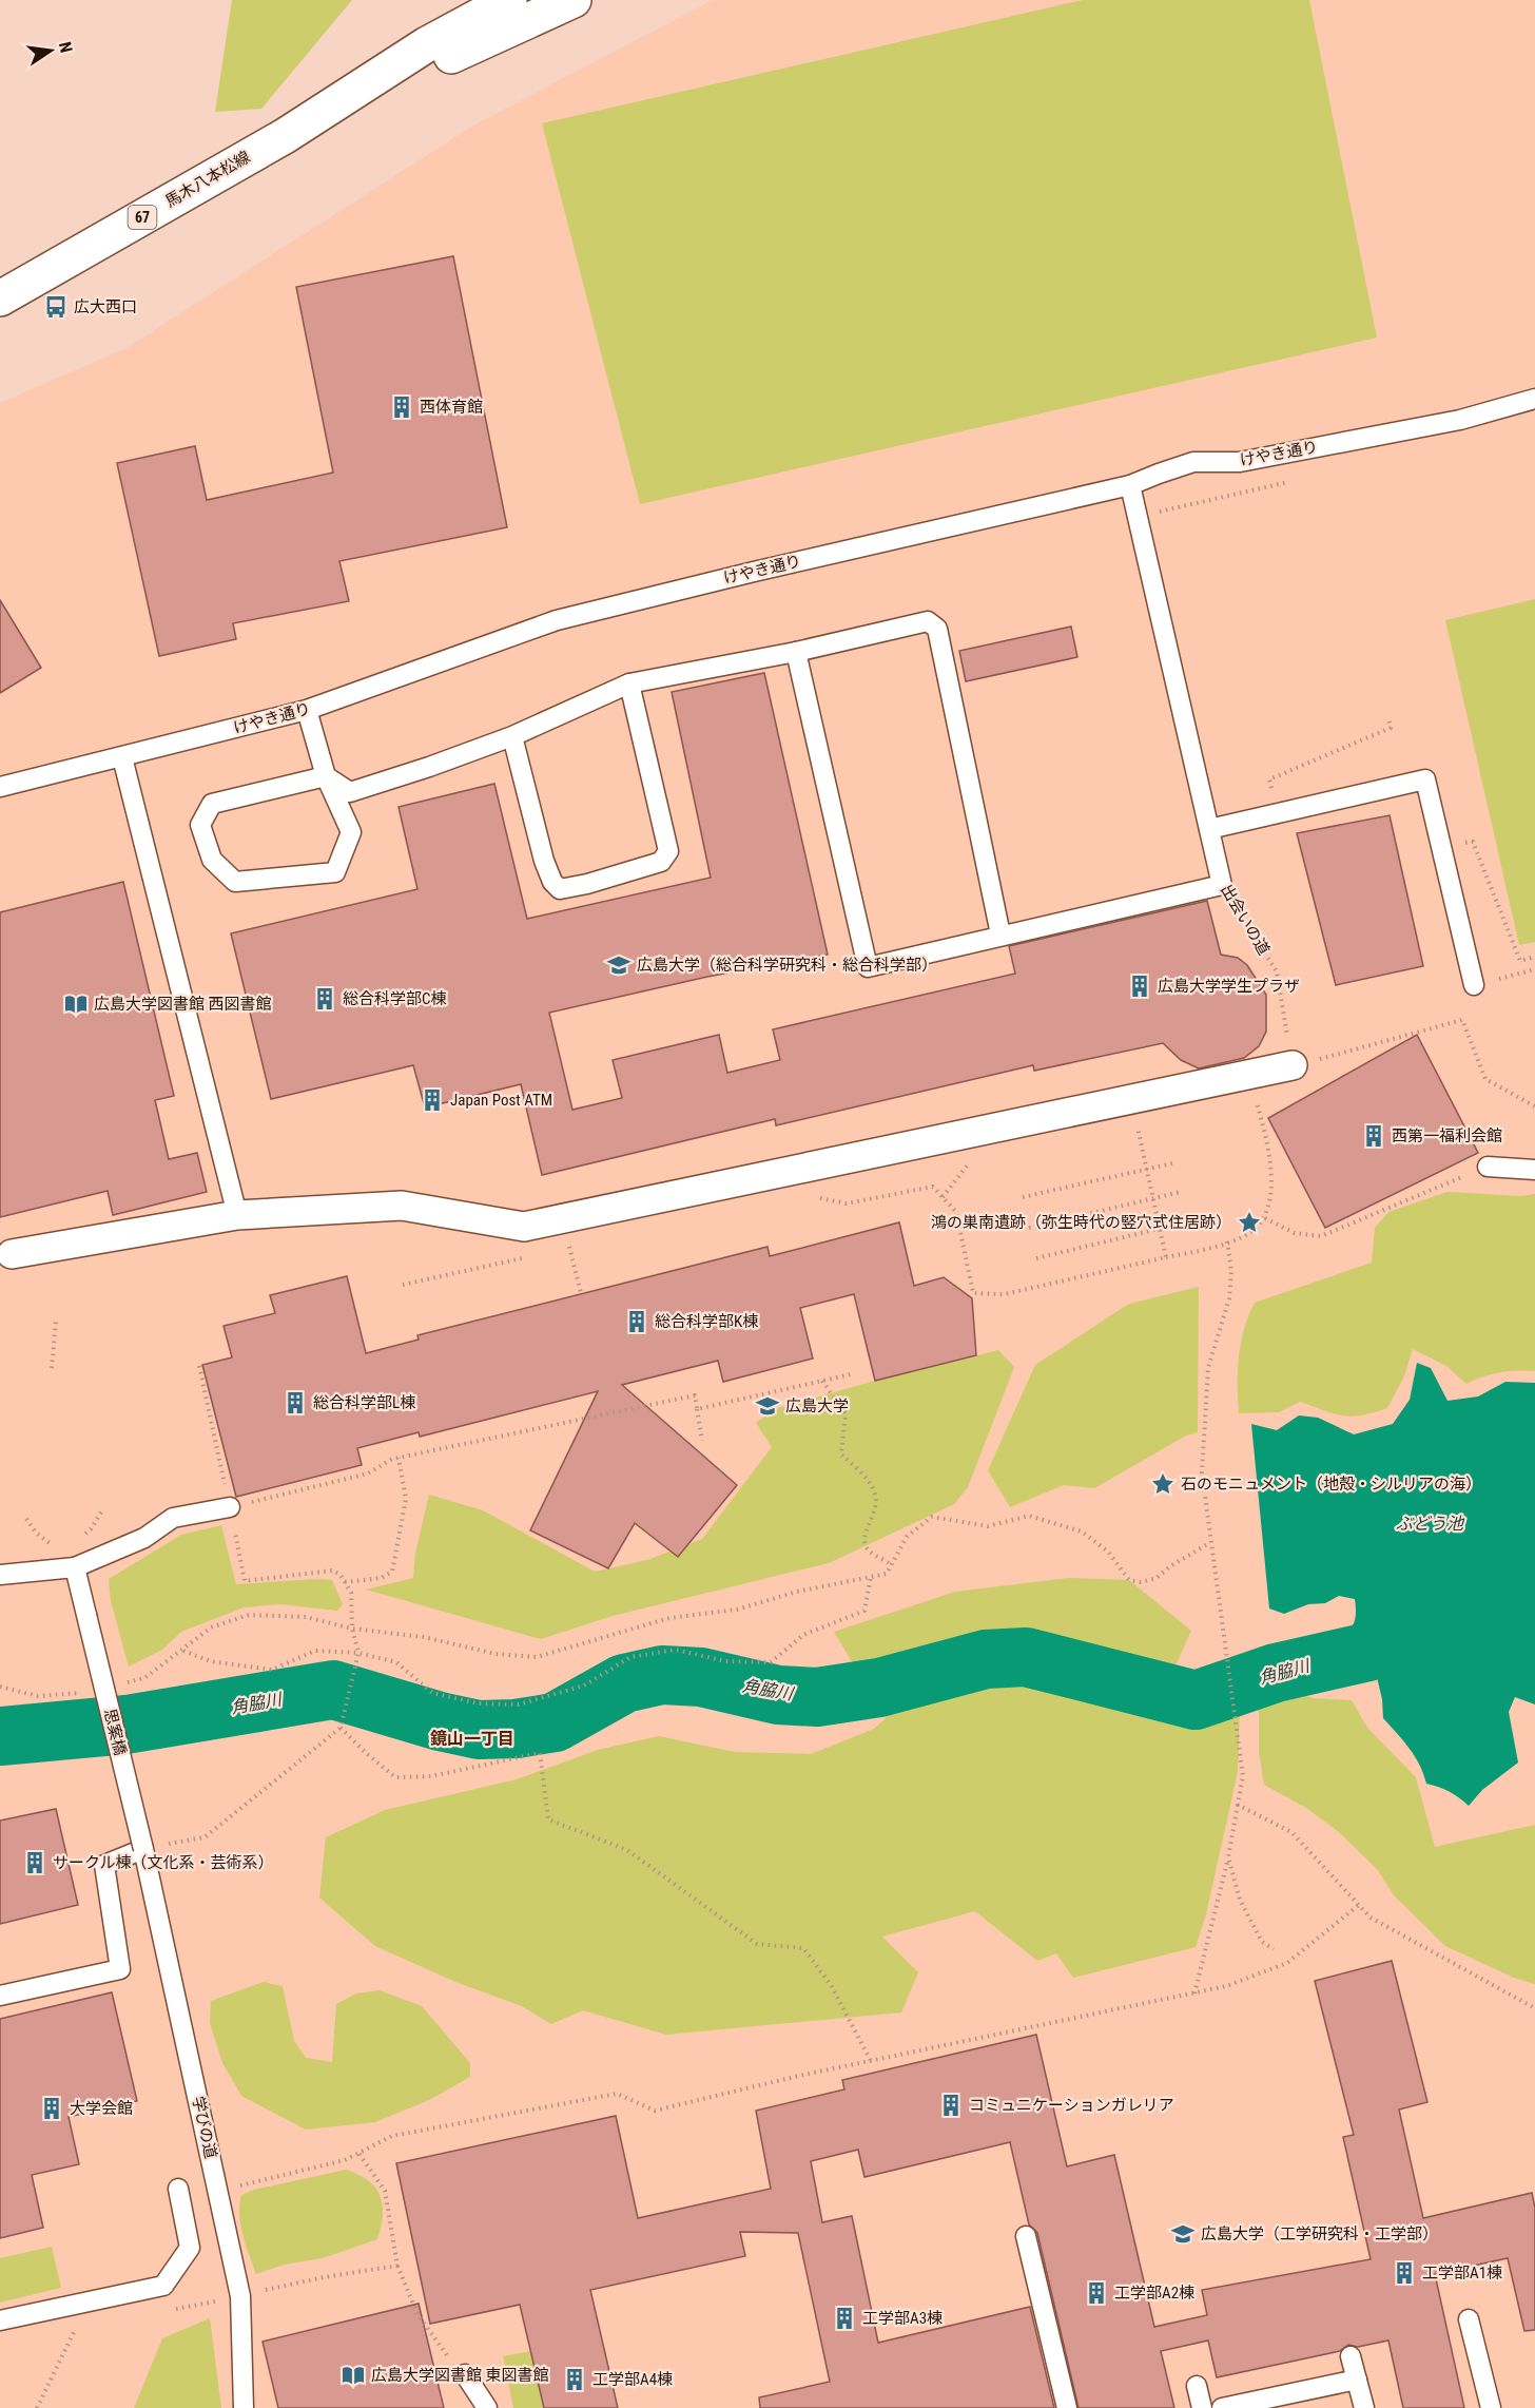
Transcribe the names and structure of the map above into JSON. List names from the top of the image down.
{
  "streets": {
    "main road": ["馬木八本松線", "67"],
    "lane": [
      "けやき通り",
      "出会いの道",
      "思案橋",
      "学びの道"
    ]
  },
  "crossings": [
    ["けやき通り", "出会いの道"],
    ["思案橋", "学びの道"]
  ],
  "districts": ["鏡山一丁目"],
  "water": ["ぶどう池", "角脇川"],
  "places": {
    "bus stop": ["広大西口"],
    "building": [
      "西体育館",
      "広島大学学生プラザ",
      "総合科学部C棟",
      "Japan Post ATM",
      "西第一福利会館",
      "総合科学部K棟",
      "総合科学部L棟",
      "サークル棟（文化系・芸術系）",
      "コミュニケーションガレリア",
      "大学会館",
      "工学部A1棟",
      "工学部A2棟",
      "工学部A3棟",
      "工学部A4棟"
    ],
    "school or university": ["広島大学（総合科学研究科・総合科学部）", "広島大学", "広島大学（工学研究科・工学部）"],
    "library": ["広島大学図書館 西図書館", "広島大学図書館 東図書館"],
    "place": ["鴻の巣南遺跡（弥生時代の竪穴式住居跡）", "石のモニュメント（地殻・シルリアの海）"]
  },
  "north": "right"
}
